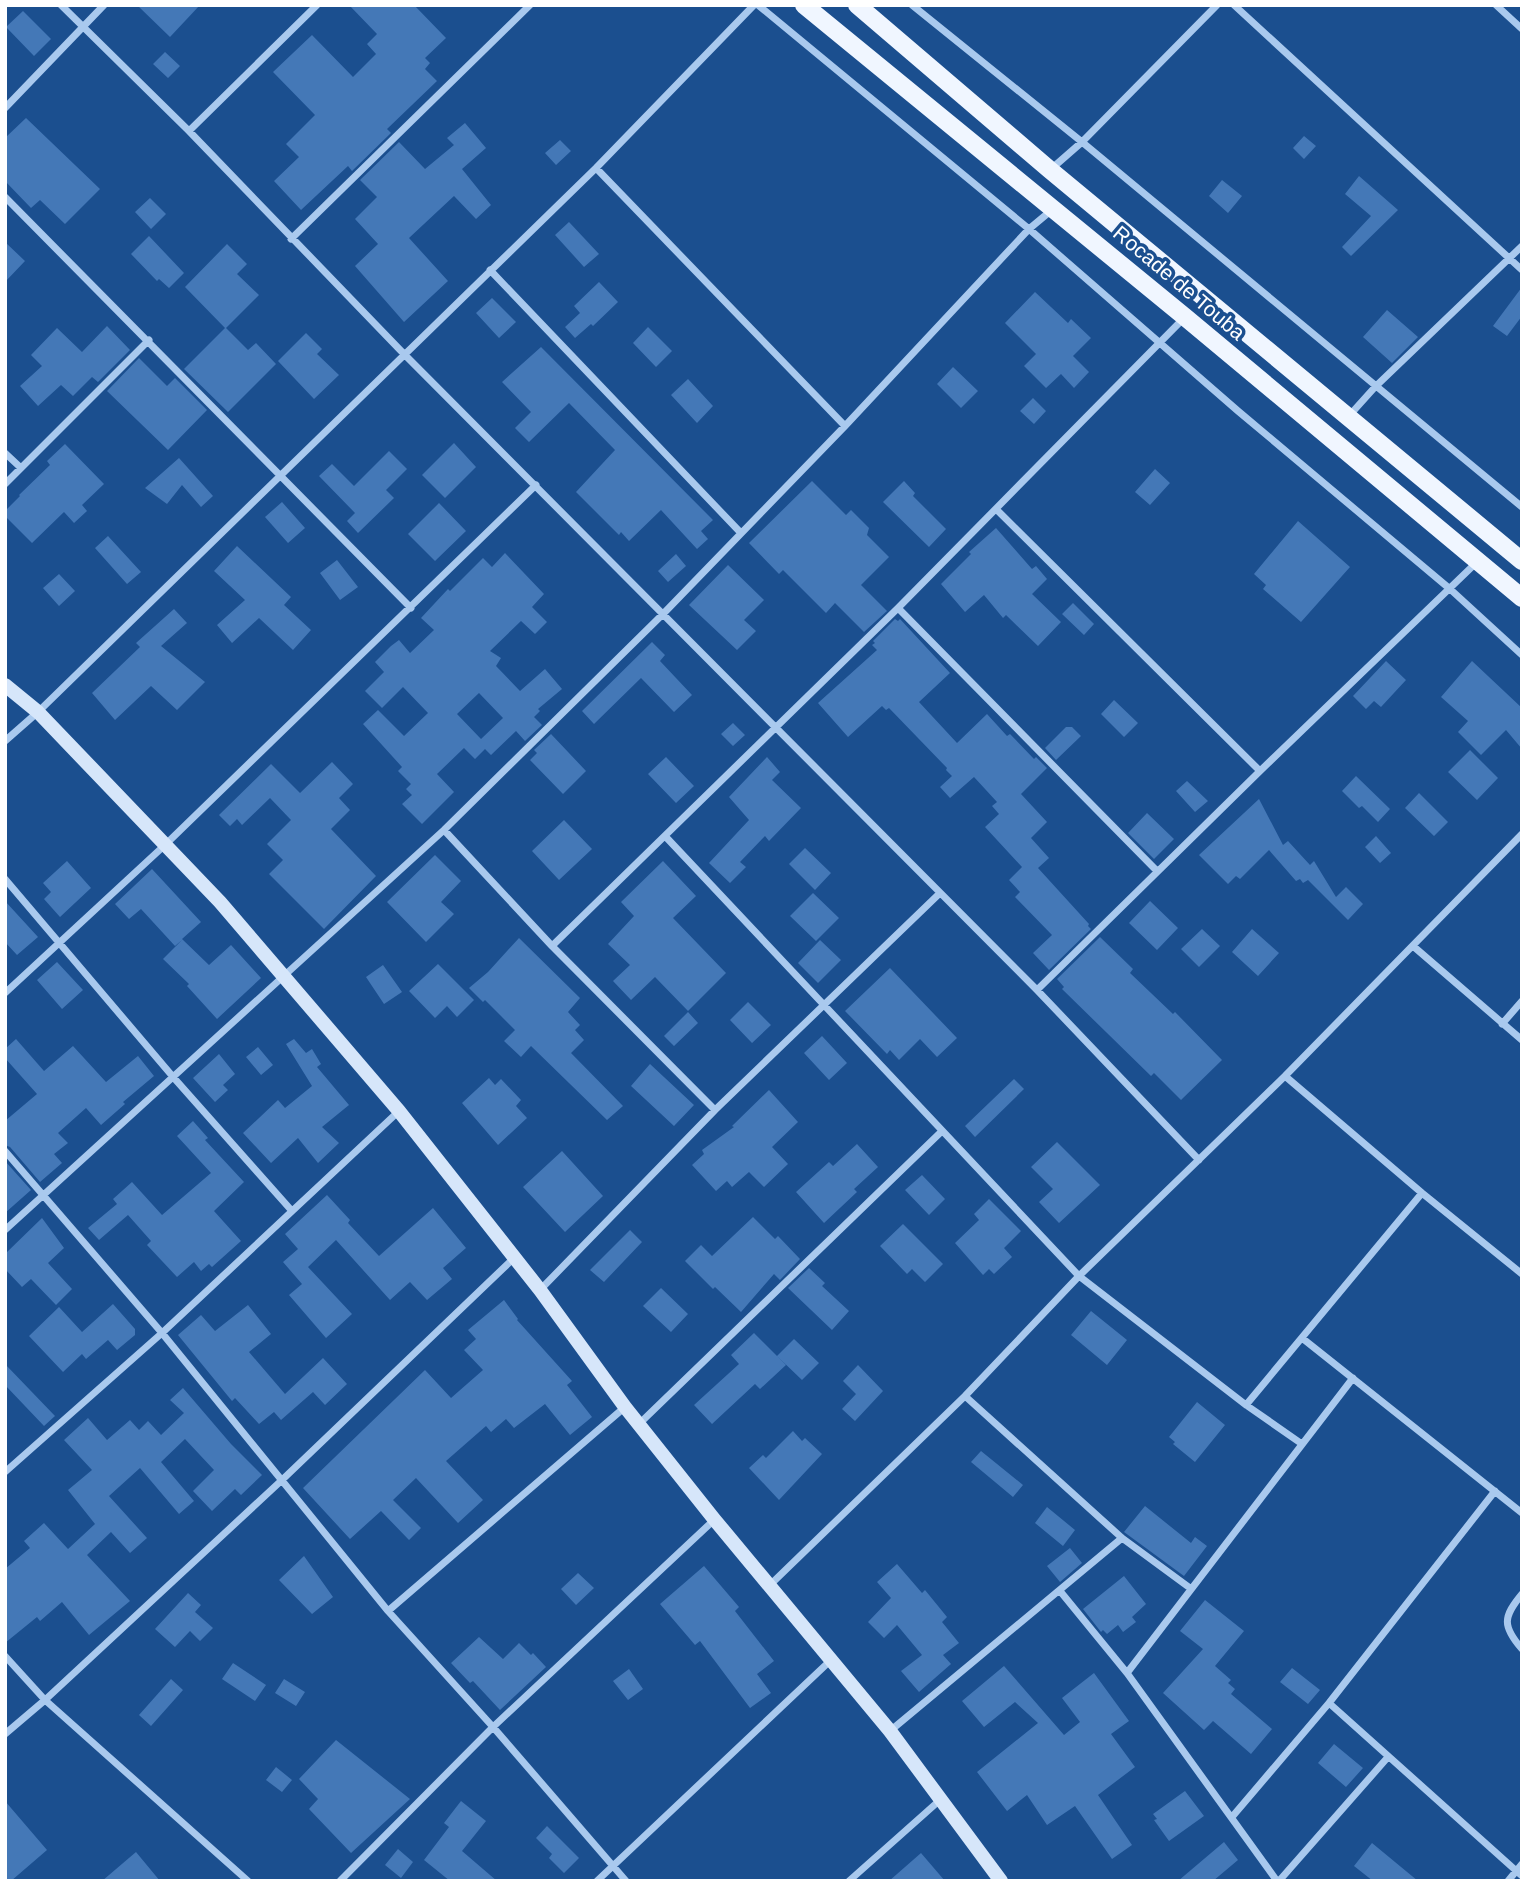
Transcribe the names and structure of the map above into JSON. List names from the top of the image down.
{
  "streets": {
    "main road": ["Rocade de Touba"]
  }
}
